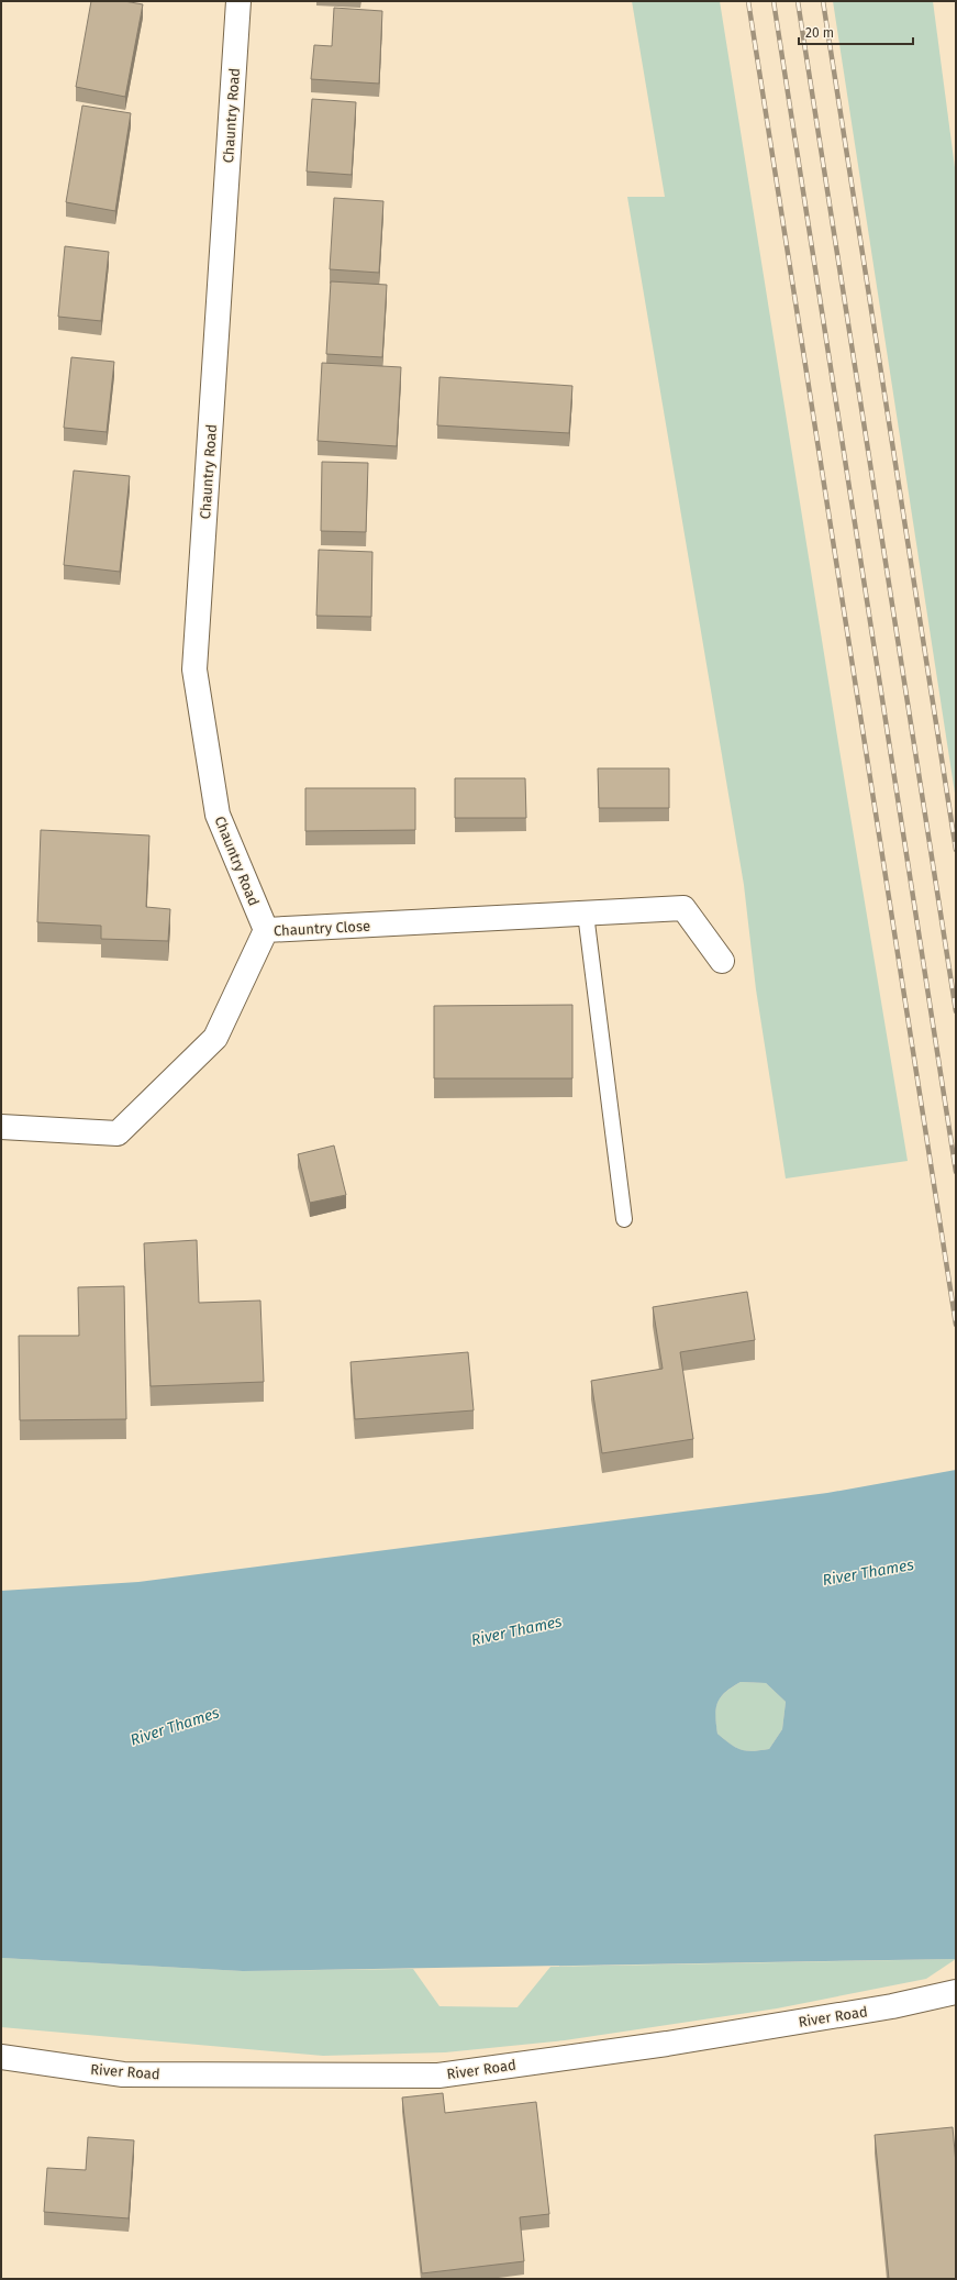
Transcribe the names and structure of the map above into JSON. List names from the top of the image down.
{
  "streets": {
    "street": ["Chauntry Road", "Chauntry Close", "River Road"]
  },
  "crossings": [
    ["Chauntry Road", "Chauntry Close"]
  ],
  "water": ["River Thames"],
  "scale_bar": "20 m"
}
